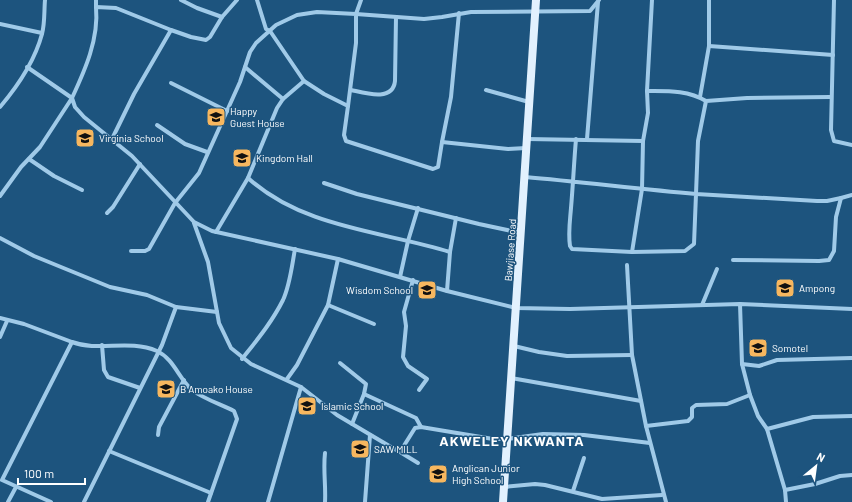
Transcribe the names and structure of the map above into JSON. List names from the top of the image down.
{
  "streets": {
    "main road": ["Bawjiase Road"]
  },
  "districts": ["AKWELEY NKWANTA"],
  "places": {
    "school or university": [
      "Happy Guest House",
      "Virginia School",
      "Kingdom Hall",
      "Ampong",
      "Wisdom School",
      "Somotel",
      "B Amoako House",
      "Islamic School",
      "SAW MILL",
      "Anglican Junior High School"
    ]
  },
  "scale_bar": "100 m",
  "north": "top right"
}
